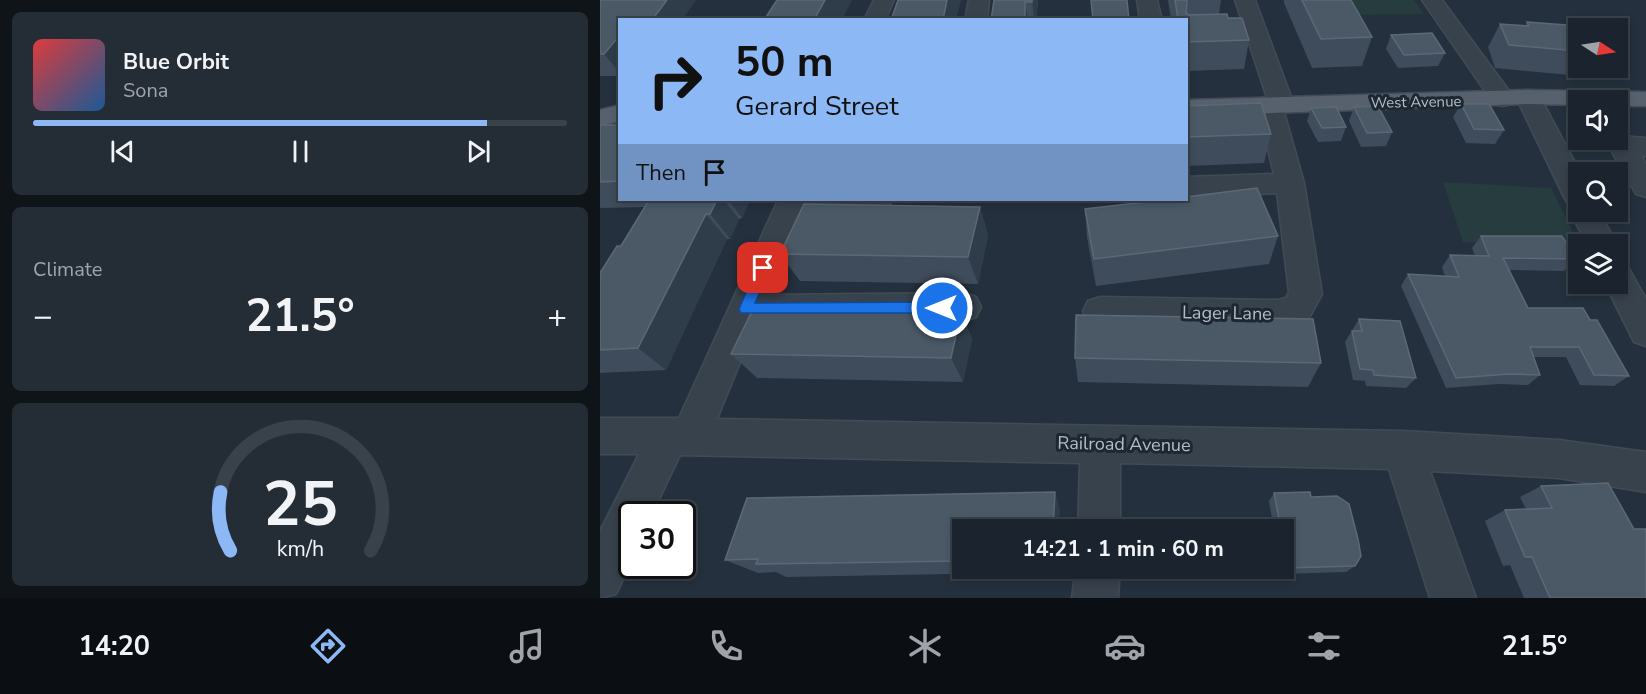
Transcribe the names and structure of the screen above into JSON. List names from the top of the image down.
{
  "streets": {
    "main road": ["West Avenue"],
    "street": ["Lager Lane", "Railroad Avenue"]
  },
  "crossings": [
    ["West Avenue", "Lager Lane"]
  ],
  "north": "right",
  "page": {
    "turn": ["50 m", "Gerard Street"],
    "song": ["Blue Orbit", "Sona"],
    "then": "Then",
    "tile": "Climate",
    "heat": ["−", "21.5°", "+"],
    "limit": "30",
    "trip": "14:21 · 1 min · 60 m",
    "tabs": ["14:20", "21.5°"],
    "gauge": ["25", "km/h"]
  }
}
